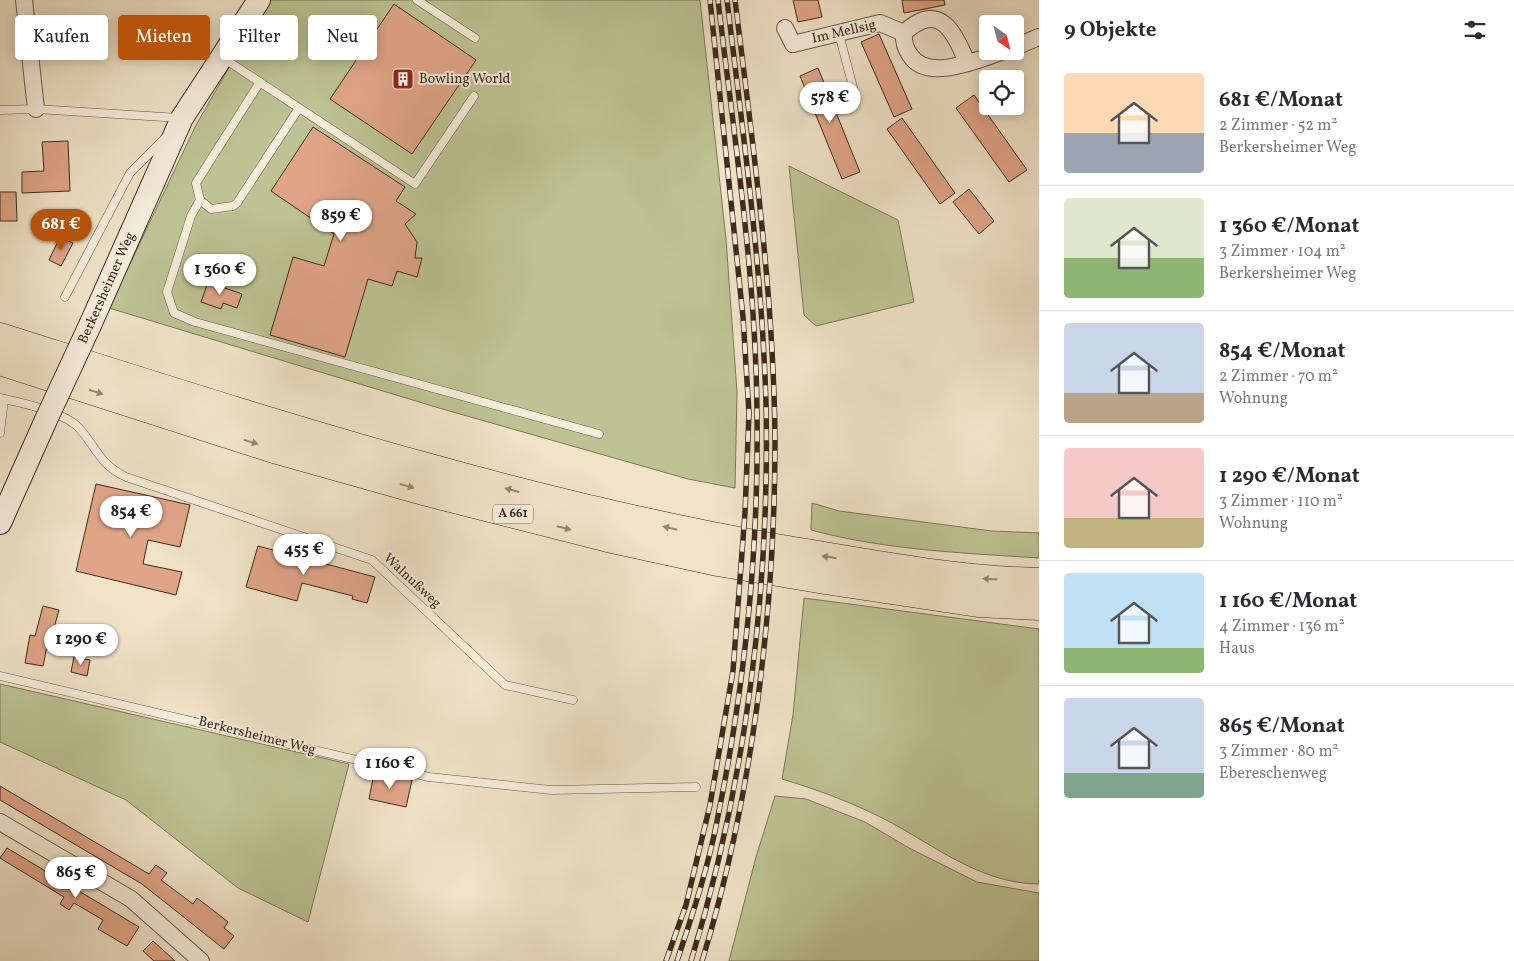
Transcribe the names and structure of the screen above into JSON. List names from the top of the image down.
{
  "streets": {
    "highway": ["A 661"],
    "street": ["Im Mellsig", "Berkersheimer Weg"],
    "lane": ["Walnußweg"]
  },
  "crossings": [
    ["Berkersheimer Weg", "Walnußweg"]
  ],
  "places": {
    "building": ["Bowling World"]
  },
  "north": "bottom right",
  "page": {
    "heading": "9 Objekte",
    "chip": [
      "Kaufen",
      "Mieten",
      "Filter",
      "Neu"
    ],
    "list": [
      {
        "name": "681 €/Monat",
        "note": "2 Zimmer · 52 m² · Berkersheimer Weg"
      },
      {
        "name": "1 360 €/Monat",
        "note": "3 Zimmer · 104 m² · Berkersheimer Weg"
      },
      {
        "name": "854 €/Monat",
        "note": "2 Zimmer · 70 m² · Wohnung"
      },
      {
        "name": "1 290 €/Monat",
        "note": "3 Zimmer · 110 m² · Wohnung"
      },
      {
        "name": "1 160 €/Monat",
        "note": "4 Zimmer · 136 m² · Haus"
      },
      {
        "name": "865 €/Monat",
        "note": "3 Zimmer · 80 m² · Ebereschenweg"
      }
    ],
    "price": [
      "578 €",
      "859 €",
      "681 €",
      "1 360 €",
      "854 €",
      "455 €",
      "1 290 €",
      "1 160 €",
      "865 €"
    ]
  }
}
